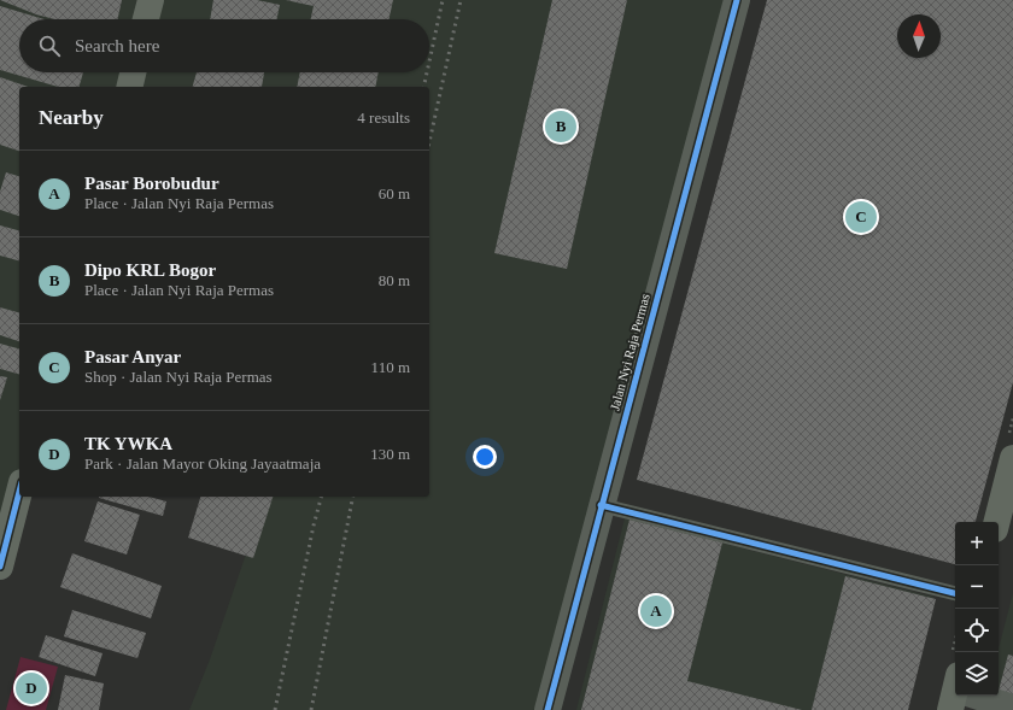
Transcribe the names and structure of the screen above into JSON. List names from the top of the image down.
{
  "streets": {
    "street": ["Jalan Nyi Raja Permas"]
  },
  "north": "top",
  "page": {
    "search": "Search here",
    "heading": ["Nearby", "4 results"],
    "pins": [
      "B",
      "C",
      "A",
      "D"
    ],
    "list": [
      {
        "mark": "A",
        "name": "Pasar Borobudur",
        "note": "Place · Jalan Nyi Raja Permas",
        "value": "60 m"
      },
      {
        "mark": "B",
        "name": "Dipo KRL Bogor",
        "note": "Place · Jalan Nyi Raja Permas",
        "value": "80 m"
      },
      {
        "mark": "C",
        "name": "Pasar Anyar",
        "note": "Shop · Jalan Nyi Raja Permas",
        "value": "110 m"
      },
      {
        "mark": "D",
        "name": "TK YWKA",
        "note": "Park · Jalan Mayor Oking Jayaatmaja",
        "value": "130 m"
      }
    ],
    "map_buttons": ["+", "−"]
  }
}
